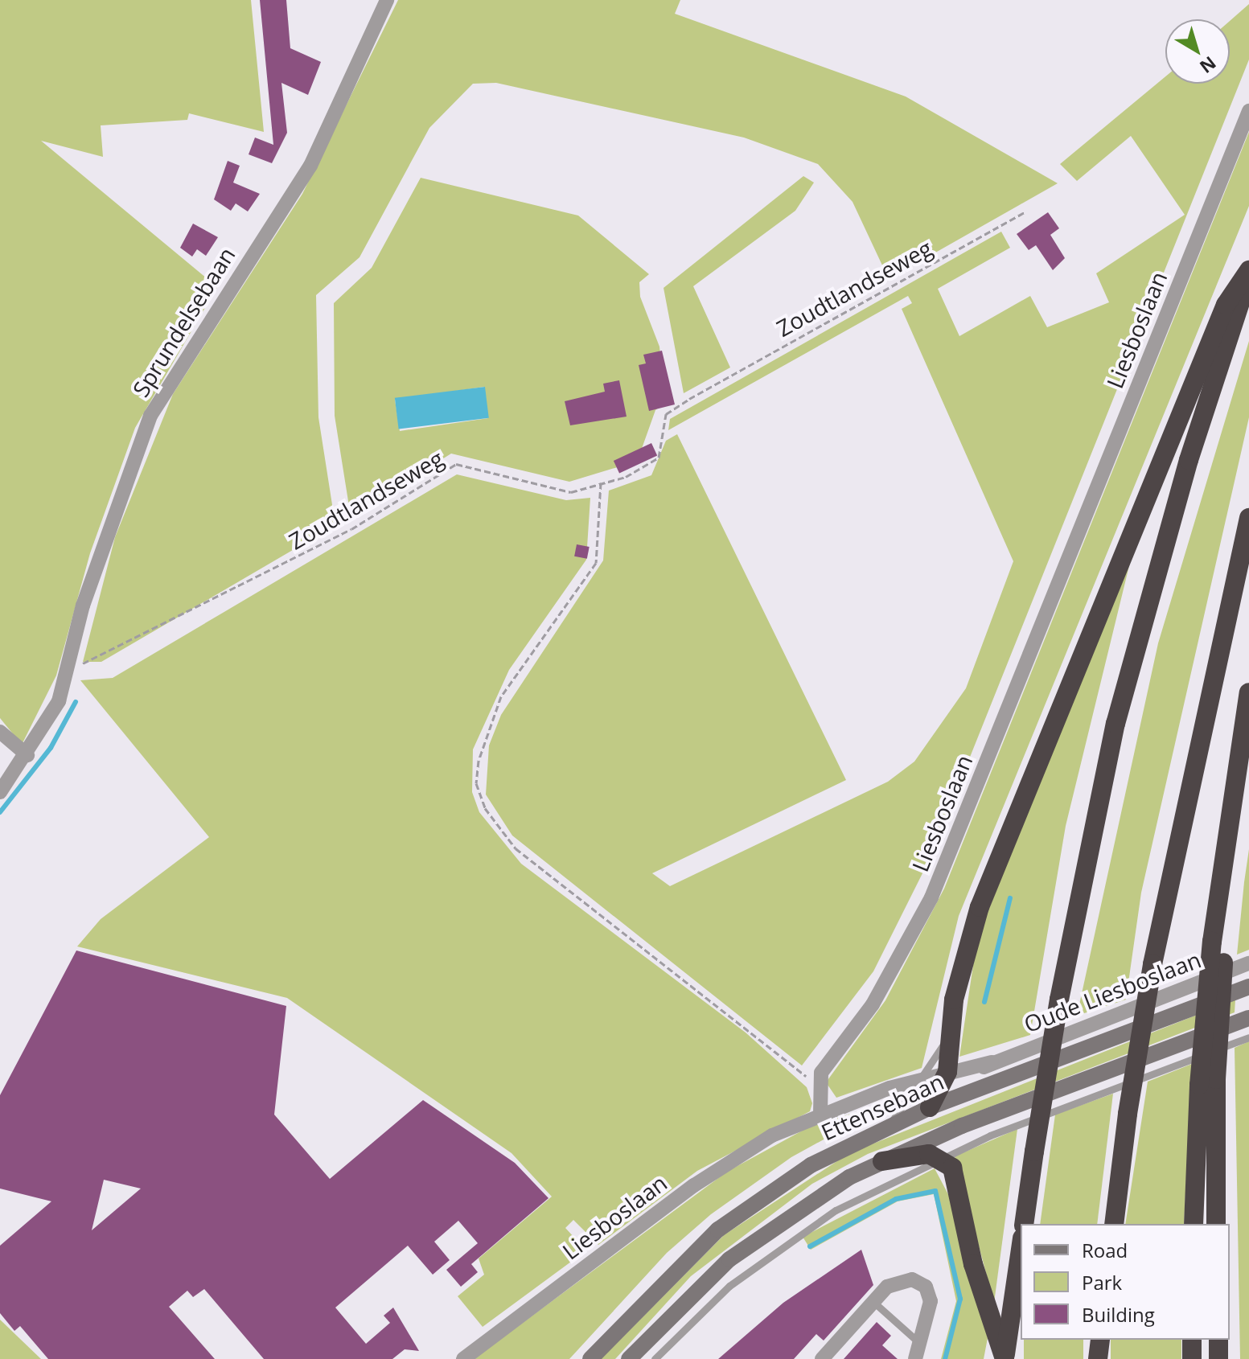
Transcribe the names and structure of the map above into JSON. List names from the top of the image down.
{
  "streets": {
    "main road": ["Ettensebaan"],
    "street": ["Sprundelsebaan", "Liesboslaan", "Oude Liesboslaan"],
    "path": ["Zoudtlandseweg"]
  },
  "crossings": [
    ["Zoudtlandseweg", "Sprundelsebaan"],
    ["Liesboslaan", "Oude Liesboslaan"]
  ],
  "legend": ["Road", "Park", "Building"],
  "north": "bottom right"
}
